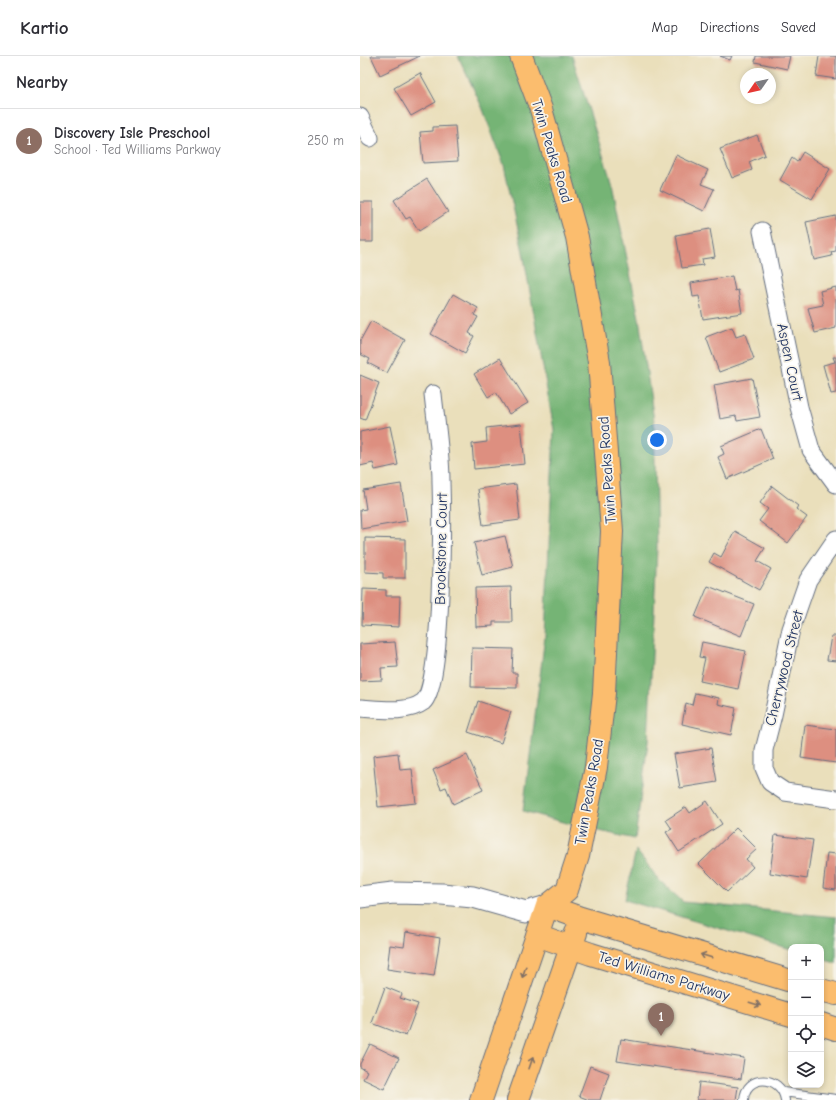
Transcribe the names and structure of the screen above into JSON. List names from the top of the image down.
{
  "streets": {
    "main road": ["Twin Peaks Road", "Ted Williams Parkway"],
    "street": ["Aspen Court", "Brookstone Court", "Cherrywood Street"]
  },
  "north": "bottom left",
  "page": {
    "header": "Kartio",
    "nav": ["Map", "Directions", "Saved"],
    "heading": "Nearby",
    "list": [
      {
        "mark": "1",
        "name": "Discovery Isle Preschool",
        "note": "School · Ted Williams Parkway",
        "value": "250 m"
      }
    ],
    "map_buttons": ["+", "−"],
    "pins": "1"
  }
}
